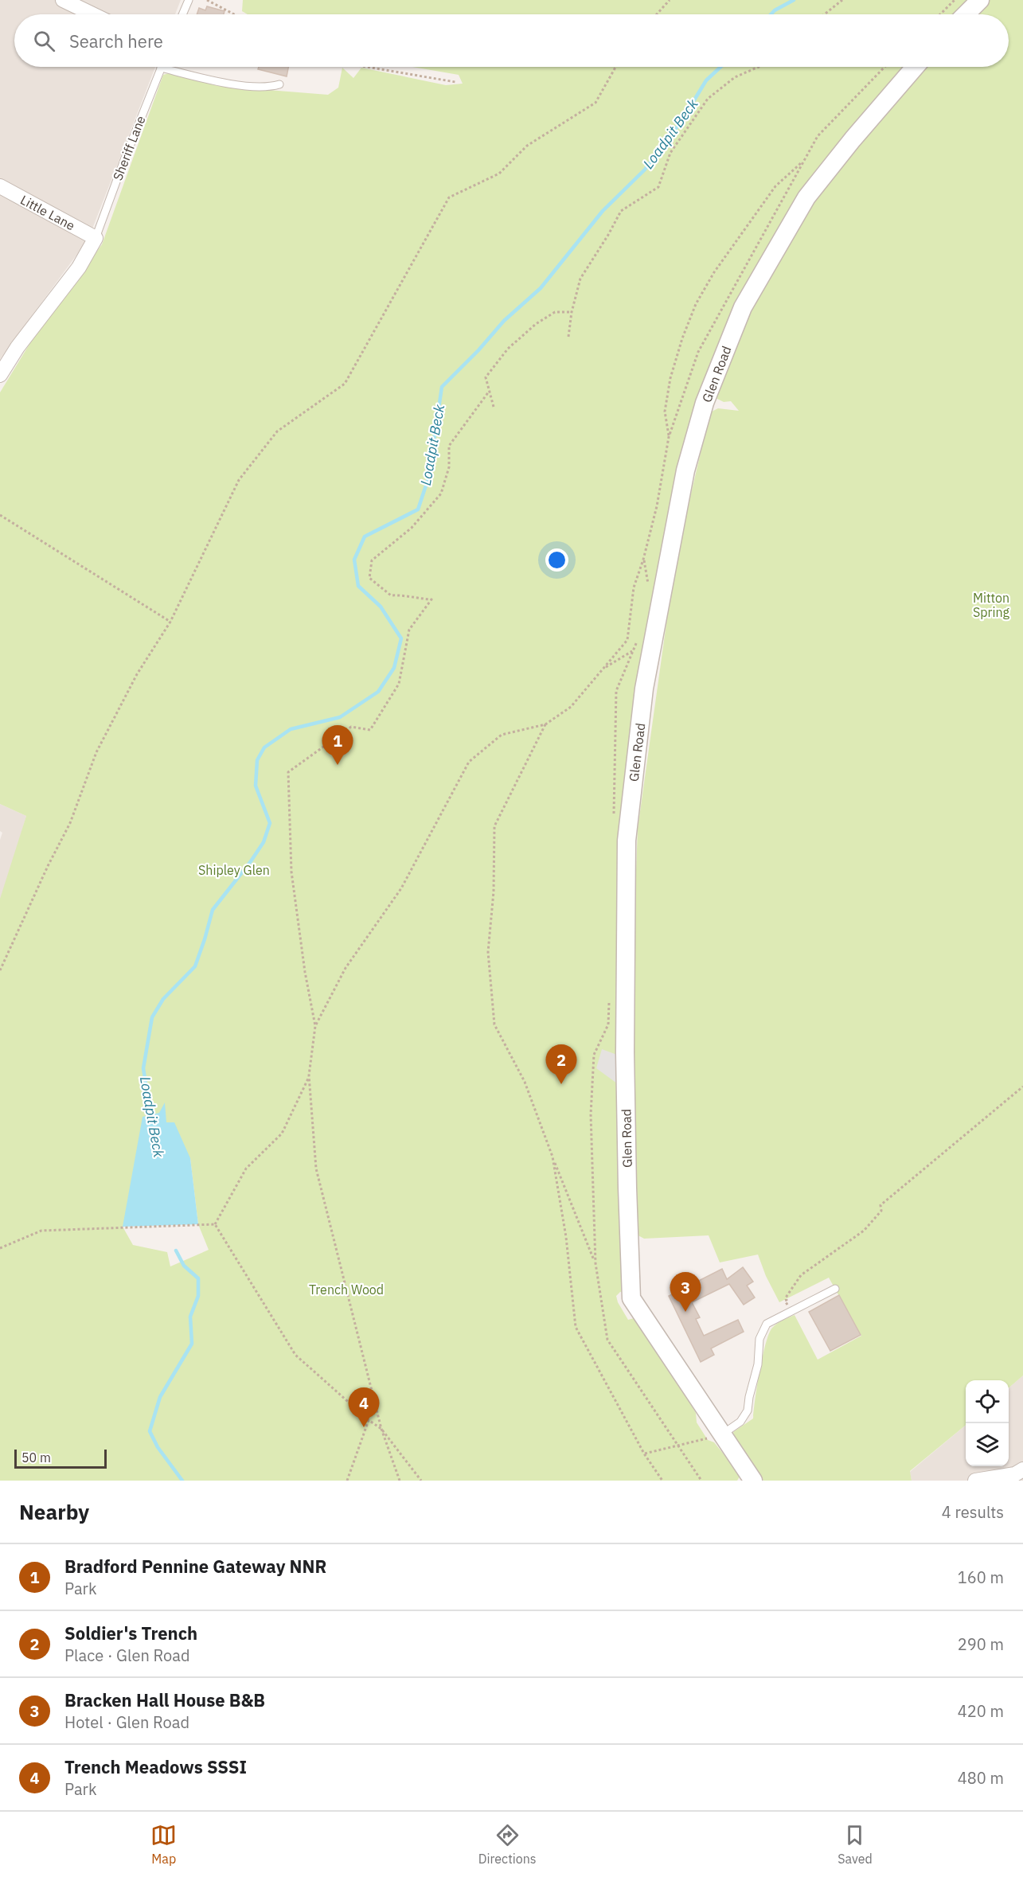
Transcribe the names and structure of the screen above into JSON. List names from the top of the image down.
{
  "streets": {
    "street": ["Little Lane", "Glen Road"],
    "lane": ["Sheriff Lane"]
  },
  "crossings": [
    ["Sheriff Lane", "Little Lane"]
  ],
  "water": ["Loadpit Beck"],
  "parks": ["Mitton Spring", "Shipley Glen", "Trench Wood"],
  "scale_bar": "50 m",
  "page": {
    "search": "Search here",
    "pins": [
      "1",
      "2",
      "3",
      "4"
    ],
    "scale": "50 m",
    "heading": ["Nearby", "4 results"],
    "list": [
      {
        "mark": "1",
        "name": "Bradford Pennine Gateway NNR",
        "note": "Park",
        "value": "160 m"
      },
      {
        "mark": "2",
        "name": "Soldier's Trench",
        "note": "Place · Glen Road",
        "value": "290 m"
      },
      {
        "mark": "3",
        "name": "Bracken Hall House B&B",
        "note": "Hotel · Glen Road",
        "value": "420 m"
      },
      {
        "mark": "4",
        "name": "Trench Meadows SSSI",
        "note": "Park",
        "value": "480 m"
      }
    ],
    "nav": ["Map", "Directions", "Saved"]
  }
}
